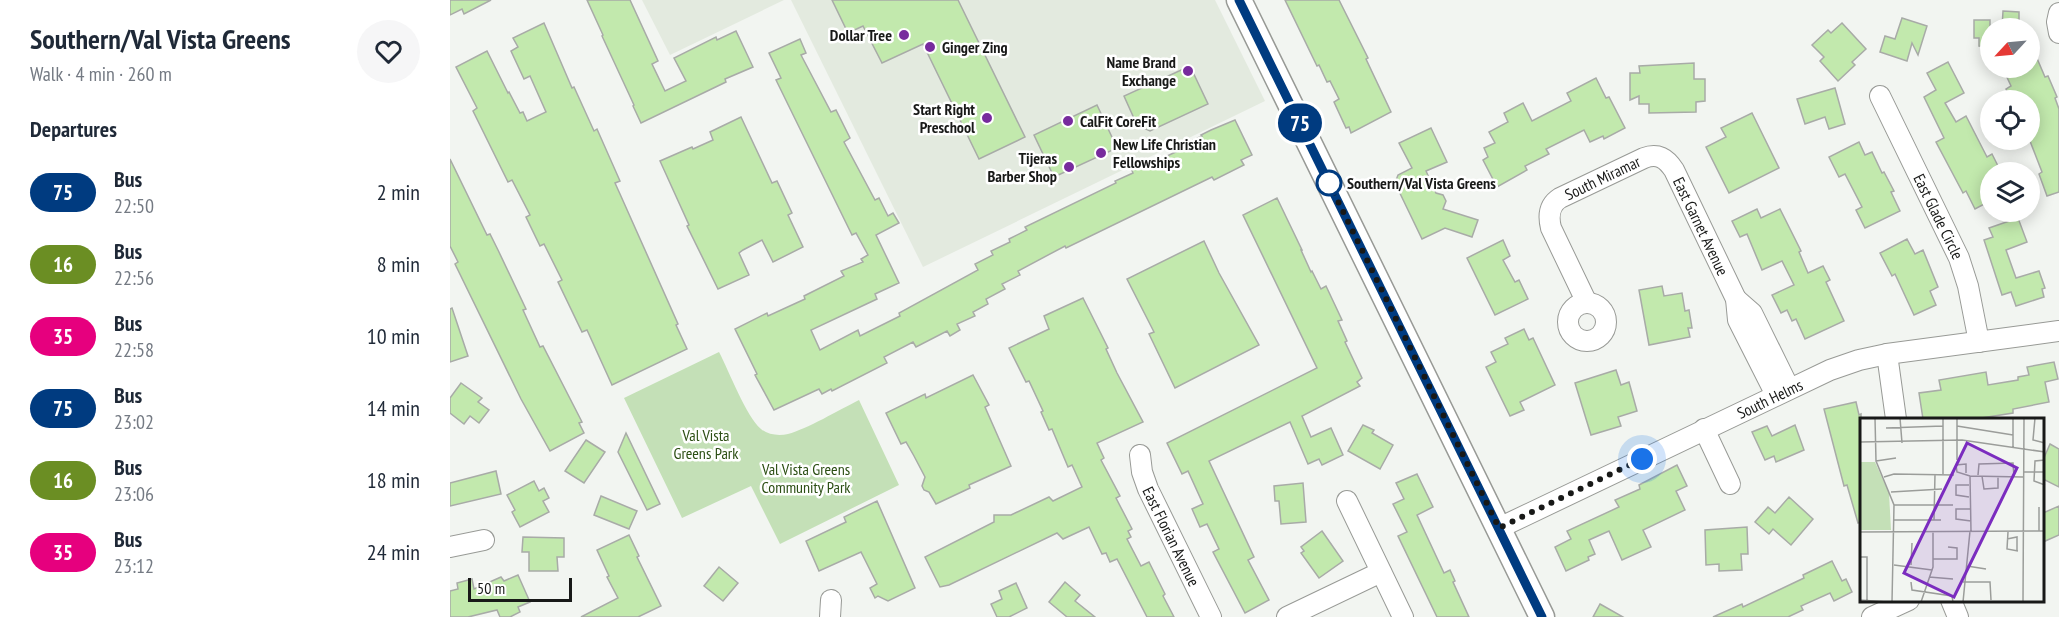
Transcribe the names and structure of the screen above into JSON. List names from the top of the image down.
{
  "streets": {
    "street": [
      "South Miramar",
      "East Glade Circle",
      "East Garnet Avenue",
      "South Helms",
      "East Florian Avenue"
    ]
  },
  "crossings": [
    ["South Miramar", "East Garnet Avenue"],
    ["East Glade Circle", "South Helms"],
    ["East Garnet Avenue", "South Helms"]
  ],
  "parks": ["Val Vista Greens Park", "Val Vista Greens Community Park"],
  "places": [
    "Dollar Tree",
    "Ginger Zing",
    "Name Brand Exchange",
    "Start Right Preschool",
    "CalFit CoreFit",
    "New Life Christian Fellowships",
    "Tijeras Barber Shop",
    "Southern/Val Vista Greens"
  ],
  "lines": ["bus line 75"],
  "scale_bar": "50 m",
  "north": "bottom left",
  "page": {
    "heading": [
      ["Southern/Val Vista Greens", "Walk · 4 min · 260 m"],
      "Departures"
    ],
    "on_map": "75",
    "list": [
      {
        "mark": "75",
        "name": "Bus",
        "note": "22:50",
        "value": "2 min"
      },
      {
        "mark": "16",
        "name": "Bus",
        "note": "22:56",
        "value": "8 min"
      },
      {
        "mark": "35",
        "name": "Bus",
        "note": "22:58",
        "value": "10 min"
      },
      {
        "mark": "75",
        "name": "Bus",
        "note": "23:02",
        "value": "14 min"
      },
      {
        "mark": "16",
        "name": "Bus",
        "note": "23:06",
        "value": "18 min"
      },
      {
        "mark": "35",
        "name": "Bus",
        "note": "23:12",
        "value": "24 min"
      }
    ],
    "scale": "50 m"
  }
}
